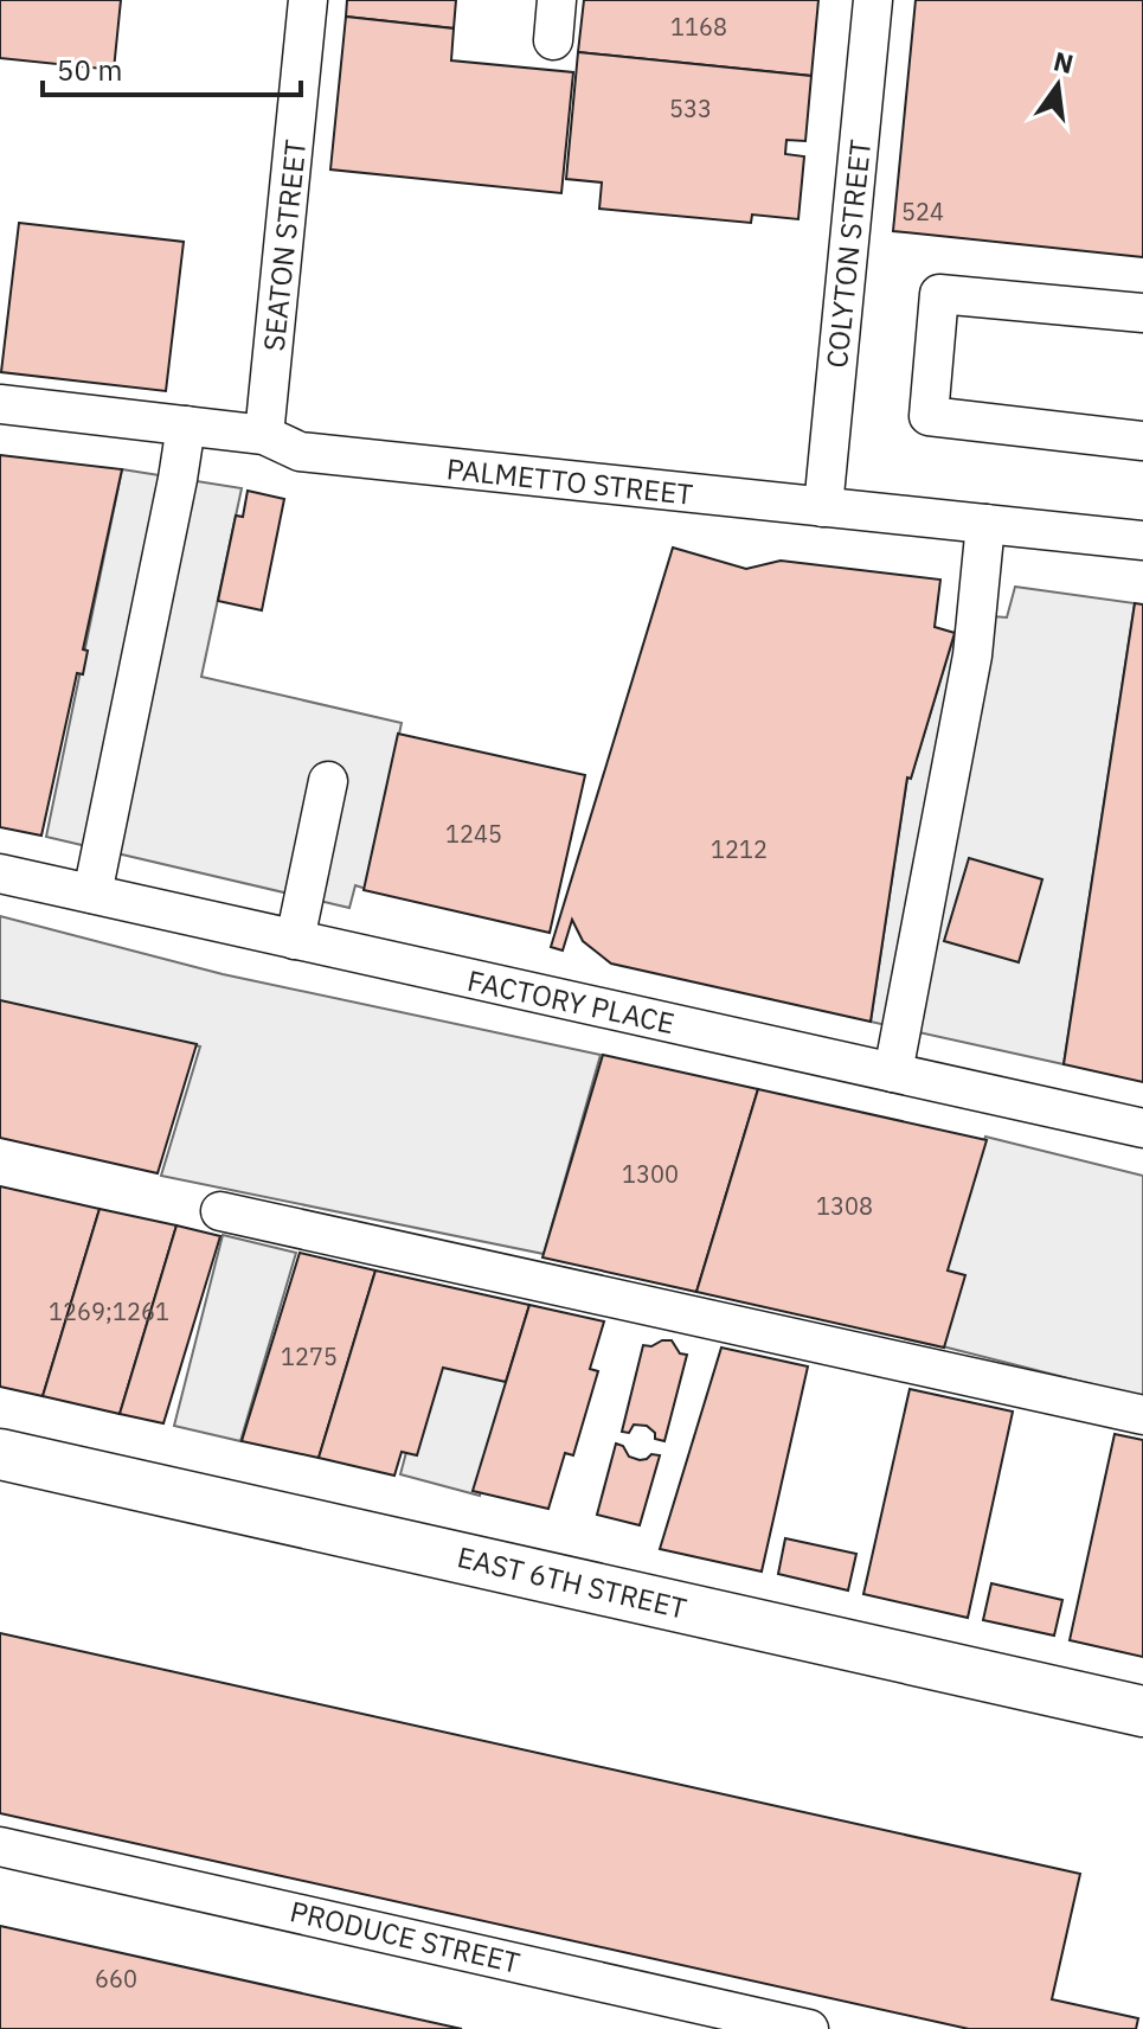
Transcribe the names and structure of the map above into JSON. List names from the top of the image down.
{
  "streets": {
    "main road": ["EAST 6TH STREET"],
    "street": [
      "SEATON STREET",
      "COLYTON STREET",
      "PALMETTO STREET",
      "FACTORY PLACE",
      "PRODUCE STREET"
    ]
  },
  "crossings": [
    ["SEATON STREET", "PALMETTO STREET"],
    ["COLYTON STREET", "PALMETTO STREET"]
  ],
  "house_numbers": [
    "1168",
    "533",
    "524",
    "1245",
    "1212",
    "1300",
    "1308",
    "1269;1261",
    "1275",
    "660"
  ],
  "scale_bar": "50 m",
  "north": "top"
}
